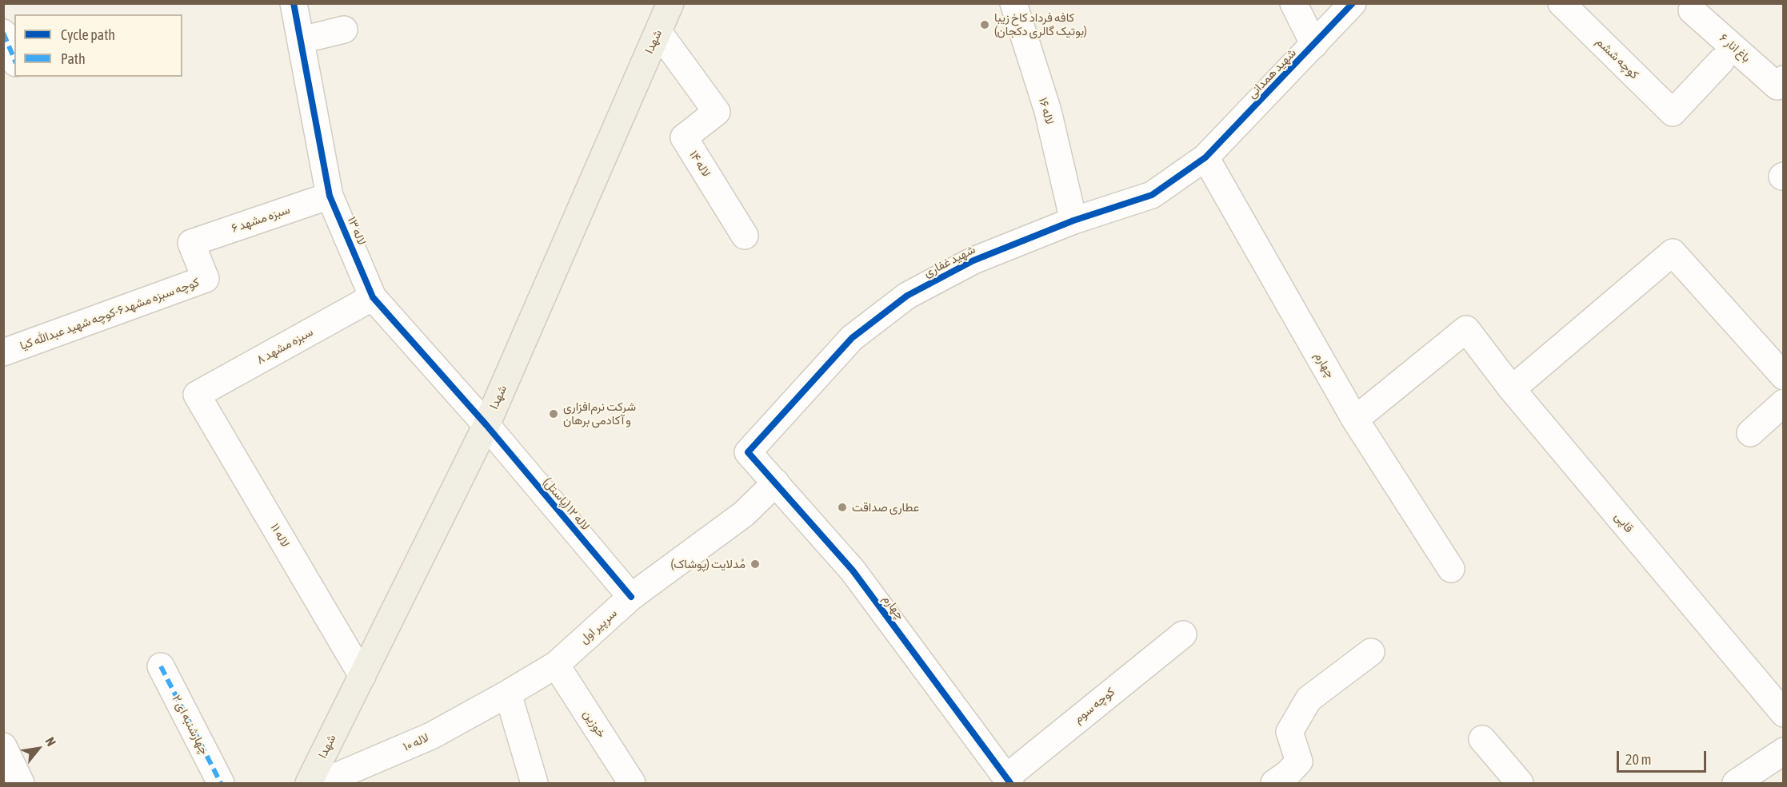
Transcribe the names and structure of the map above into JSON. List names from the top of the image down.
{
  "streets": {
    "main road": ["شهدا"],
    "street": [
      "باغ انار ۶",
      "کوچه ششم",
      "شهید همدانی",
      "لاله ۱۶",
      "۱۴ لاله",
      "۶ سبزه مشهد",
      "لاله ۱۳",
      "شهید غفاری",
      "کوچه سبزه مشهد۶-کوچه شهید عبدالله کیا",
      "۸ سبزه مشهد",
      "چهارم",
      "لاله ۱۲ (پاستل)",
      "قاپی",
      "۱۱ لاله",
      "سرپیر اول",
      "کوچه سوم",
      "خوزین",
      "۲ چهارشنبه ای",
      "لاله ۱۰"
    ]
  },
  "crossings": [
    ["شهدا", "۱۴ لاله"],
    ["شهدا", "لاله ۱۳"],
    ["شهدا", "لاله ۱۲ (پاستل)"],
    ["شهدا", "۱۱ لاله"],
    ["شهید همدانی", "شهید غفاری"],
    ["شهید همدانی", "چهارم"],
    ["لاله ۱۶", "شهید غفاری"],
    ["۶ سبزه مشهد", "لاله ۱۳"],
    ["۶ سبزه مشهد", "کوچه سبزه مشهد۶-کوچه شهید عبدالله کیا"],
    ["لاله ۱۳", "۸ سبزه مشهد"],
    ["لاله ۱۳", "لاله ۱۲ (پاستل)"],
    ["شهید غفاری", "چهارم"],
    ["۸ سبزه مشهد", "۱۱ لاله"],
    ["چهارم", "قاپی"],
    ["چهارم", "سرپیر اول"],
    ["چهارم", "کوچه سوم"],
    ["لاله ۱۲ (پاستل)", "سرپیر اول"],
    ["سرپیر اول", "خوزین"],
    ["سرپیر اول", "لاله ۱۰"]
  ],
  "places": [
    "کافه فرداد کاخ زیبا (بوتیک گالری دکجان)",
    "شرکت نرم‌افزاری و آکادمی برهان",
    "عطاری صداقت",
    "مُدلایت (پوشاک)"
  ],
  "legend": ["Cycle path", "Path"],
  "scale_bar": "20 m",
  "north": "top right"
}
